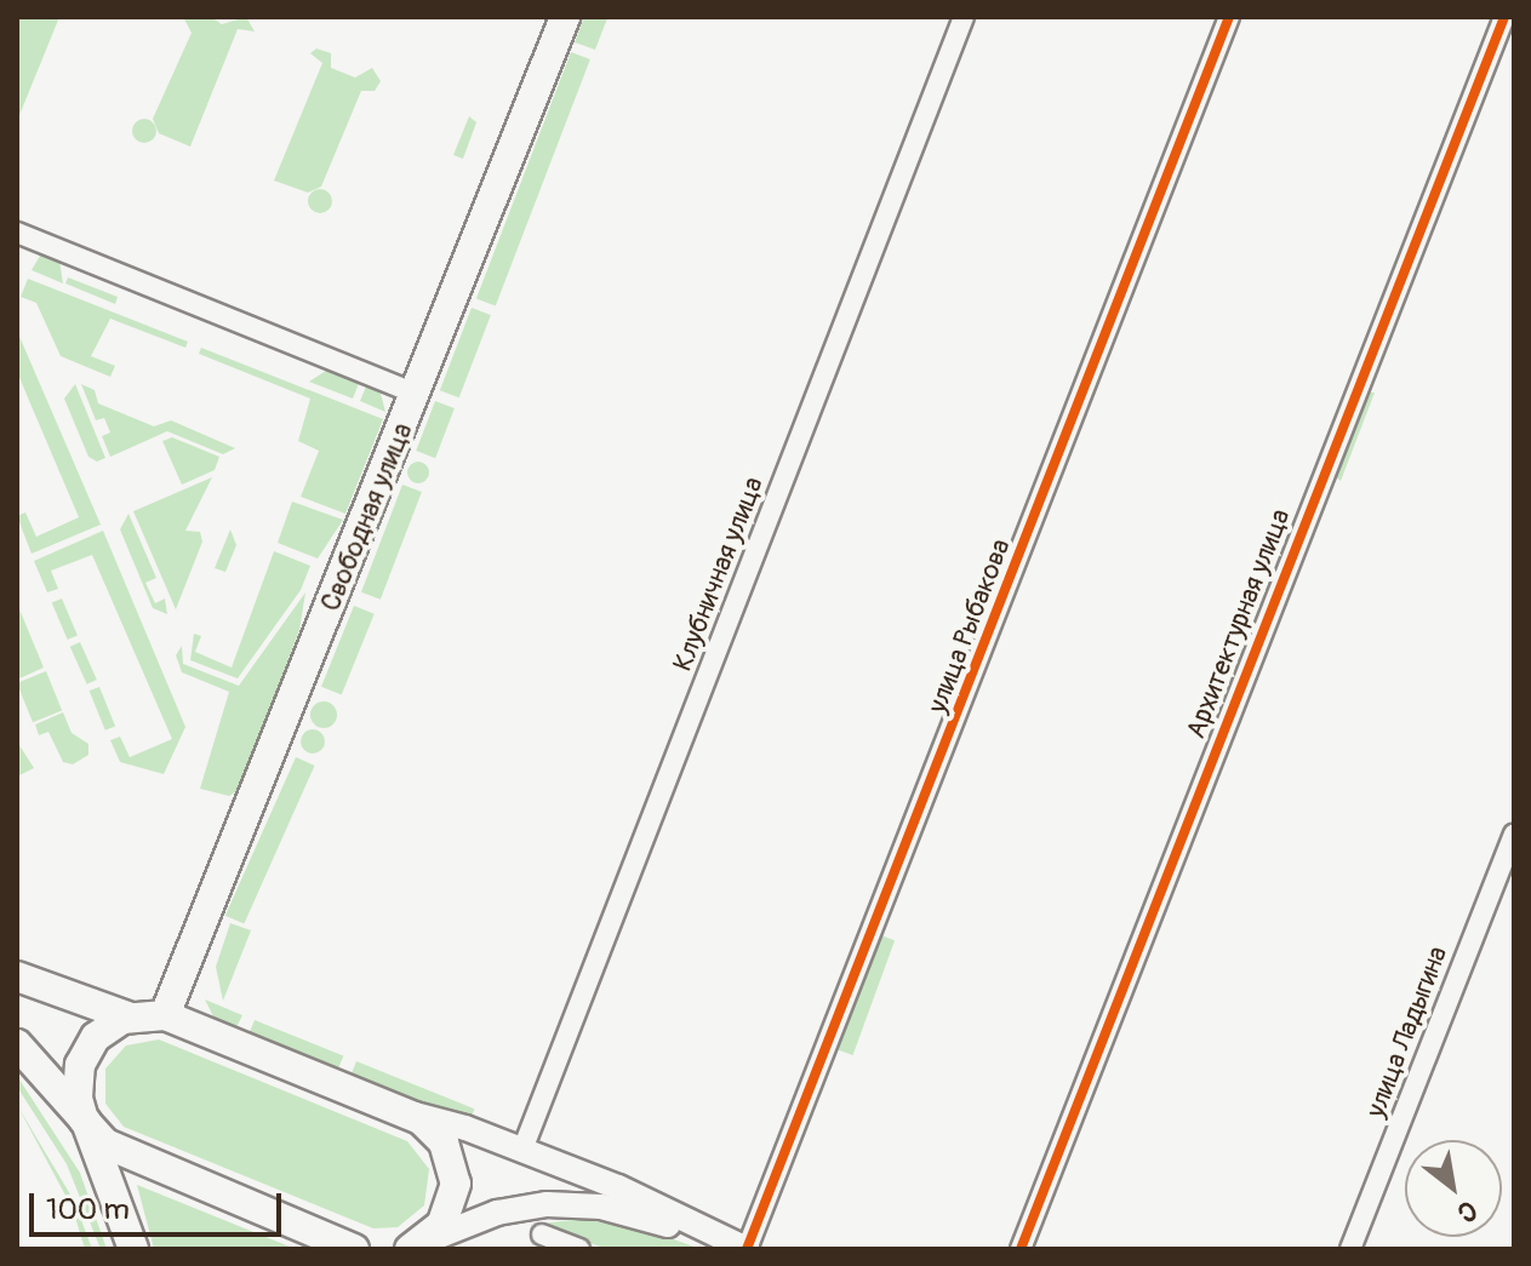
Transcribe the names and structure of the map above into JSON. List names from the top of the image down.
{
  "streets": {
    "main road": ["Свободная улица"],
    "street": [
      "Клубничная улица",
      "Архитектурная улица",
      "улица Рыбакова",
      "улица Ладыгина"
    ]
  },
  "scale_bar": "100 m",
  "north": "bottom right"
}
